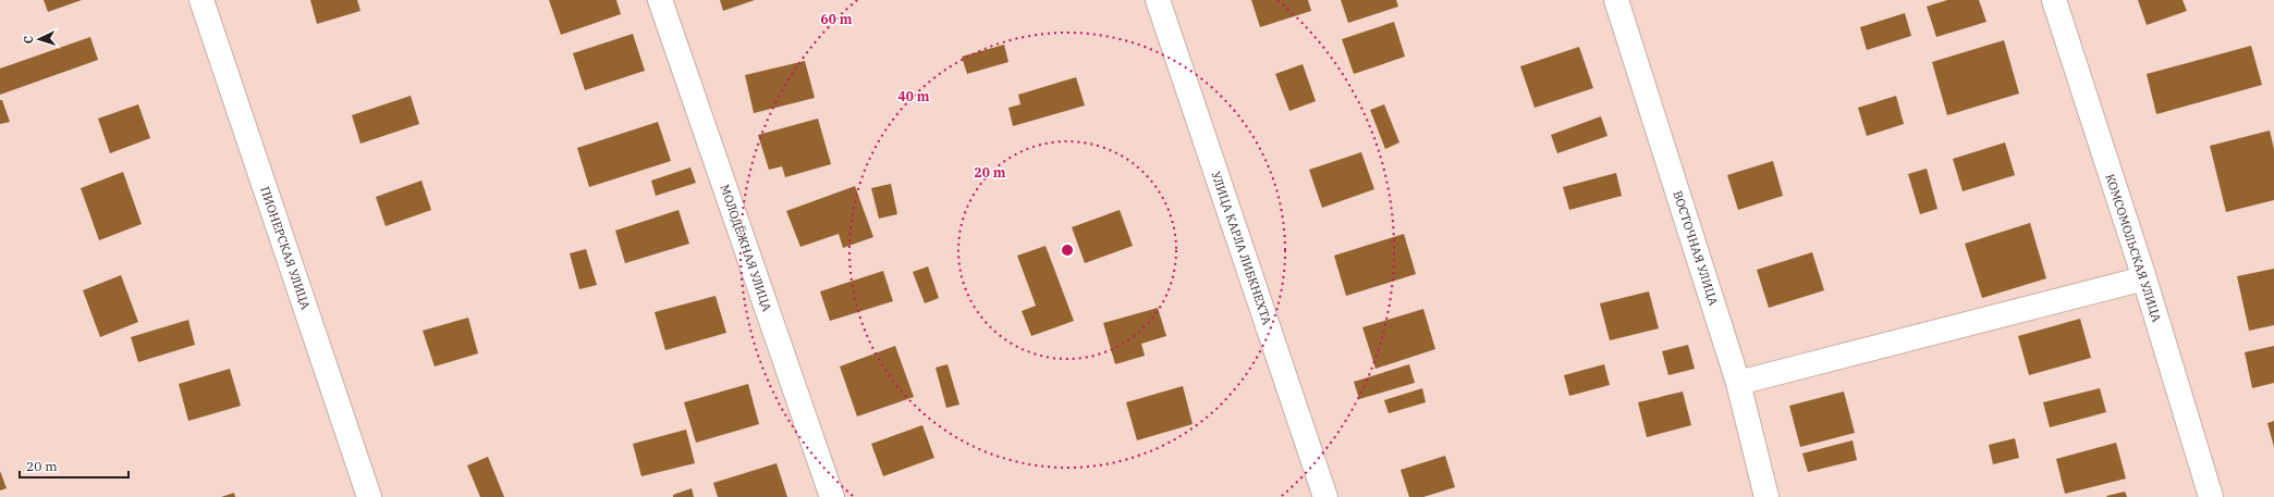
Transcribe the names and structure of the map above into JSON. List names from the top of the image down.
{
  "streets": {
    "street": [
      "ПИОНЕРСКАЯ УЛИЦА",
      "МОЛОДЁЖНАЯ УЛИЦА",
      "УЛИЦА КАРЛА ЛИБКНЕХТА",
      "ВОСТОЧНАЯ УЛИЦА",
      "КОМСОМОЛЬСКАЯ УЛИЦА"
    ]
  },
  "scale_bar": "20 m",
  "north": "left",
  "rings": ["60 m", "40 m", "20 m"]
}
